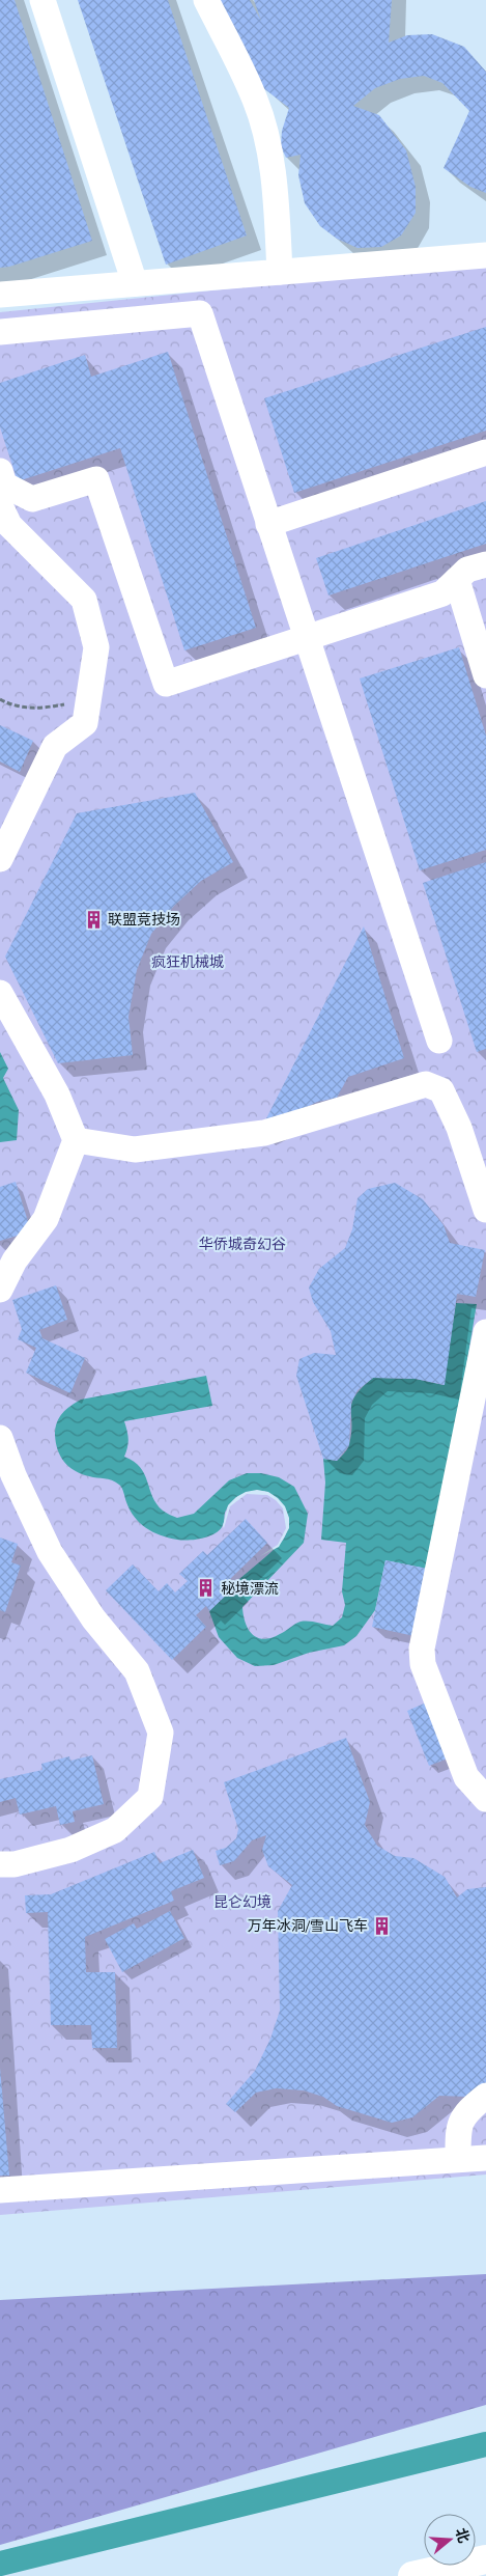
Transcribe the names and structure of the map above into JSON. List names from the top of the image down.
{
  "parks": ["疯狂机械城", "华侨城奇幻谷", "昆仑幻境"],
  "places": {
    "building": ["联盟竞技场", "秘境漂流", "万年冰洞/雪山飞车"]
  },
  "north": "right"
}
